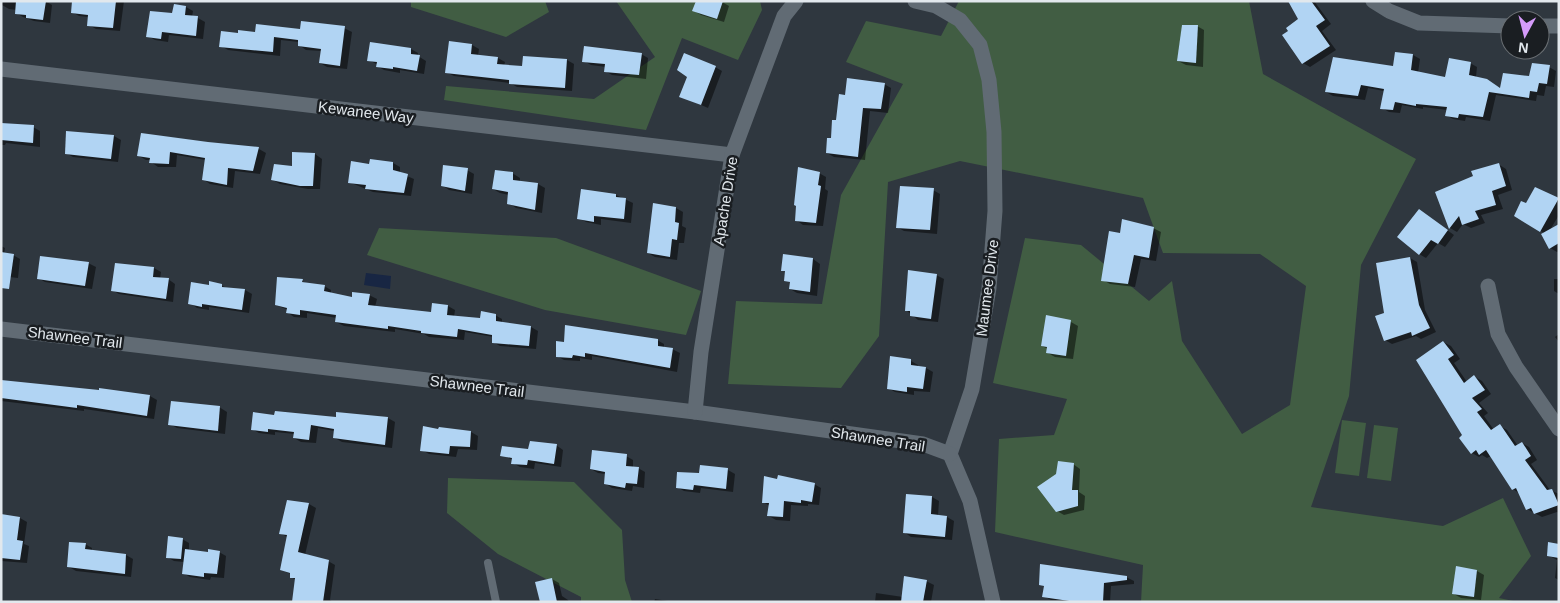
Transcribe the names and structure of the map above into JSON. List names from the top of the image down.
{
  "streets": {
    "street": [
      "Kewanee Way",
      "Apache Drive",
      "Maumee Drive",
      "Shawnee Trail"
    ]
  },
  "crossings": [
    ["Kewanee Way", "Apache Drive"],
    ["Apache Drive", "Shawnee Trail"],
    ["Maumee Drive", "Shawnee Trail"]
  ],
  "north": "bottom"
}
